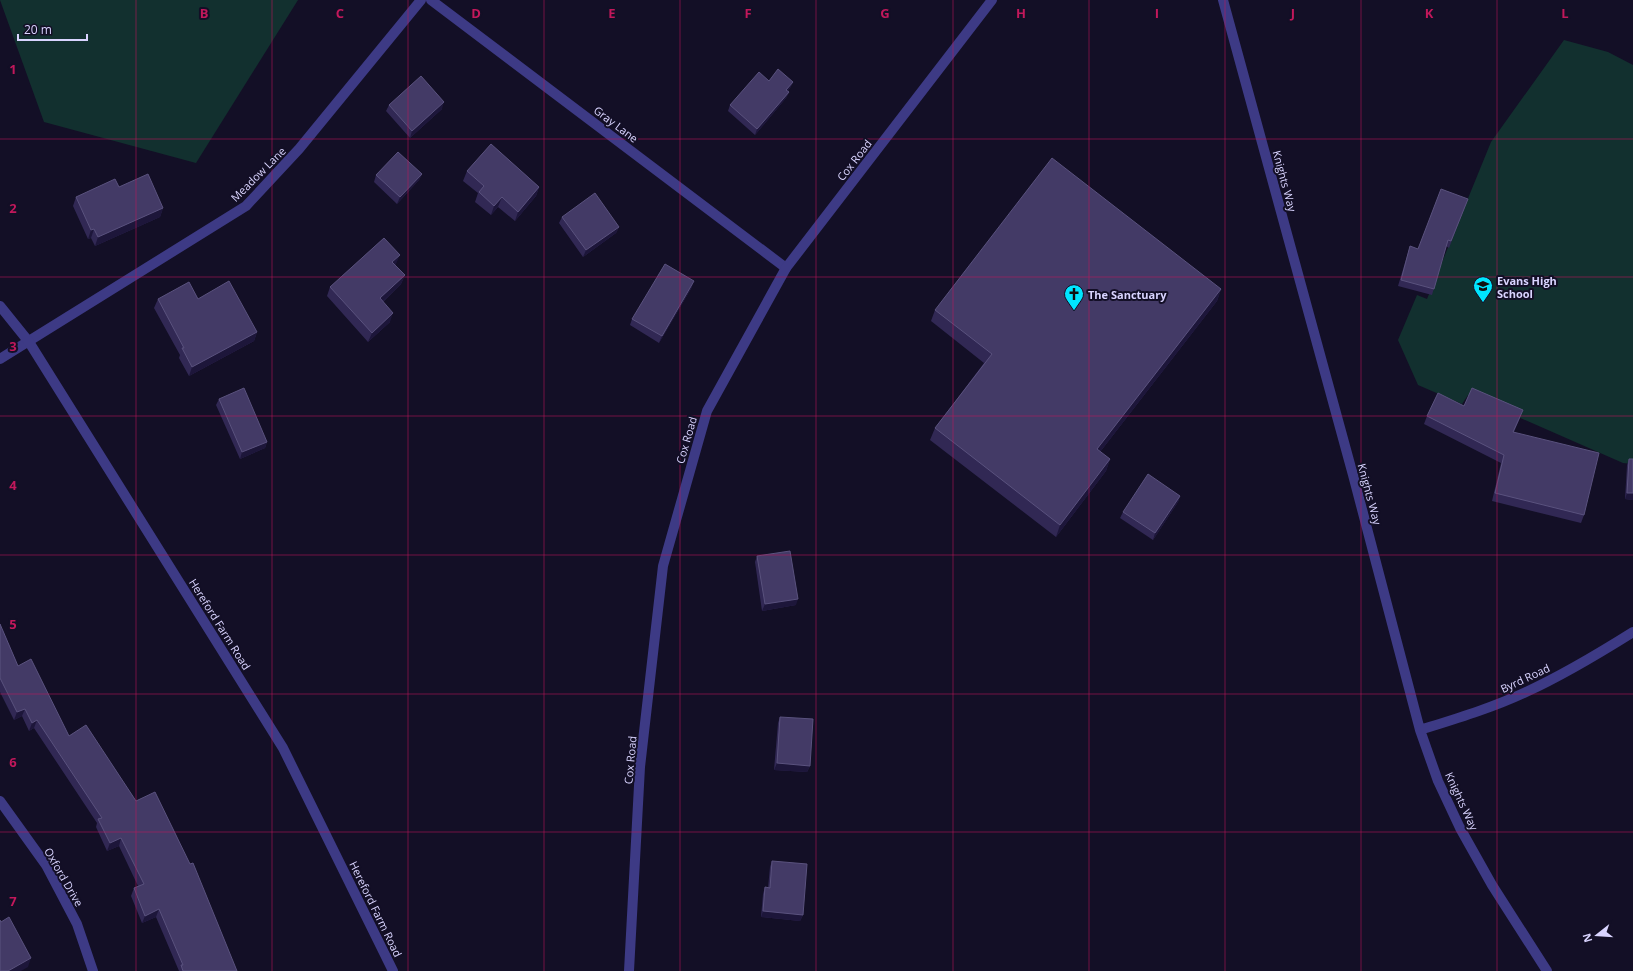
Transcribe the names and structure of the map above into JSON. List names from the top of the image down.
{
  "streets": {
    "street": [
      "Gray Lane",
      "Cox Road",
      "Meadow Lane",
      "Knights Way",
      "Hereford Farm Road",
      "Byrd Road",
      "Oxford Drive"
    ]
  },
  "crossings": [
    ["Gray Lane", "Cox Road"],
    ["Meadow Lane", "Hereford Farm Road"],
    ["Knights Way", "Byrd Road"]
  ],
  "places": {
    "school or university": ["Evans High School"],
    "church": ["The Sanctuary"]
  },
  "scale_bar": "20 m",
  "north": "left",
  "grid": {
    "columns": [
      "B",
      "C",
      "D",
      "E",
      "F",
      "G",
      "H",
      "I",
      "J",
      "K",
      "L"
    ],
    "rows": [
      "1",
      "2",
      "3",
      "4",
      "5",
      "6",
      "7"
    ]
  }
}
